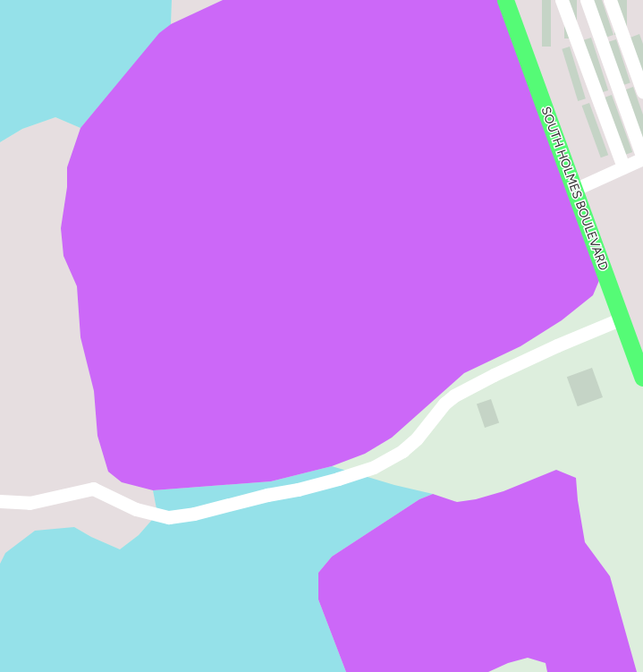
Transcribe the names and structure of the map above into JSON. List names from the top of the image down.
{
  "streets": {
    "main road": ["SOUTH HOLMES BOULEVARD"]
  }
}
